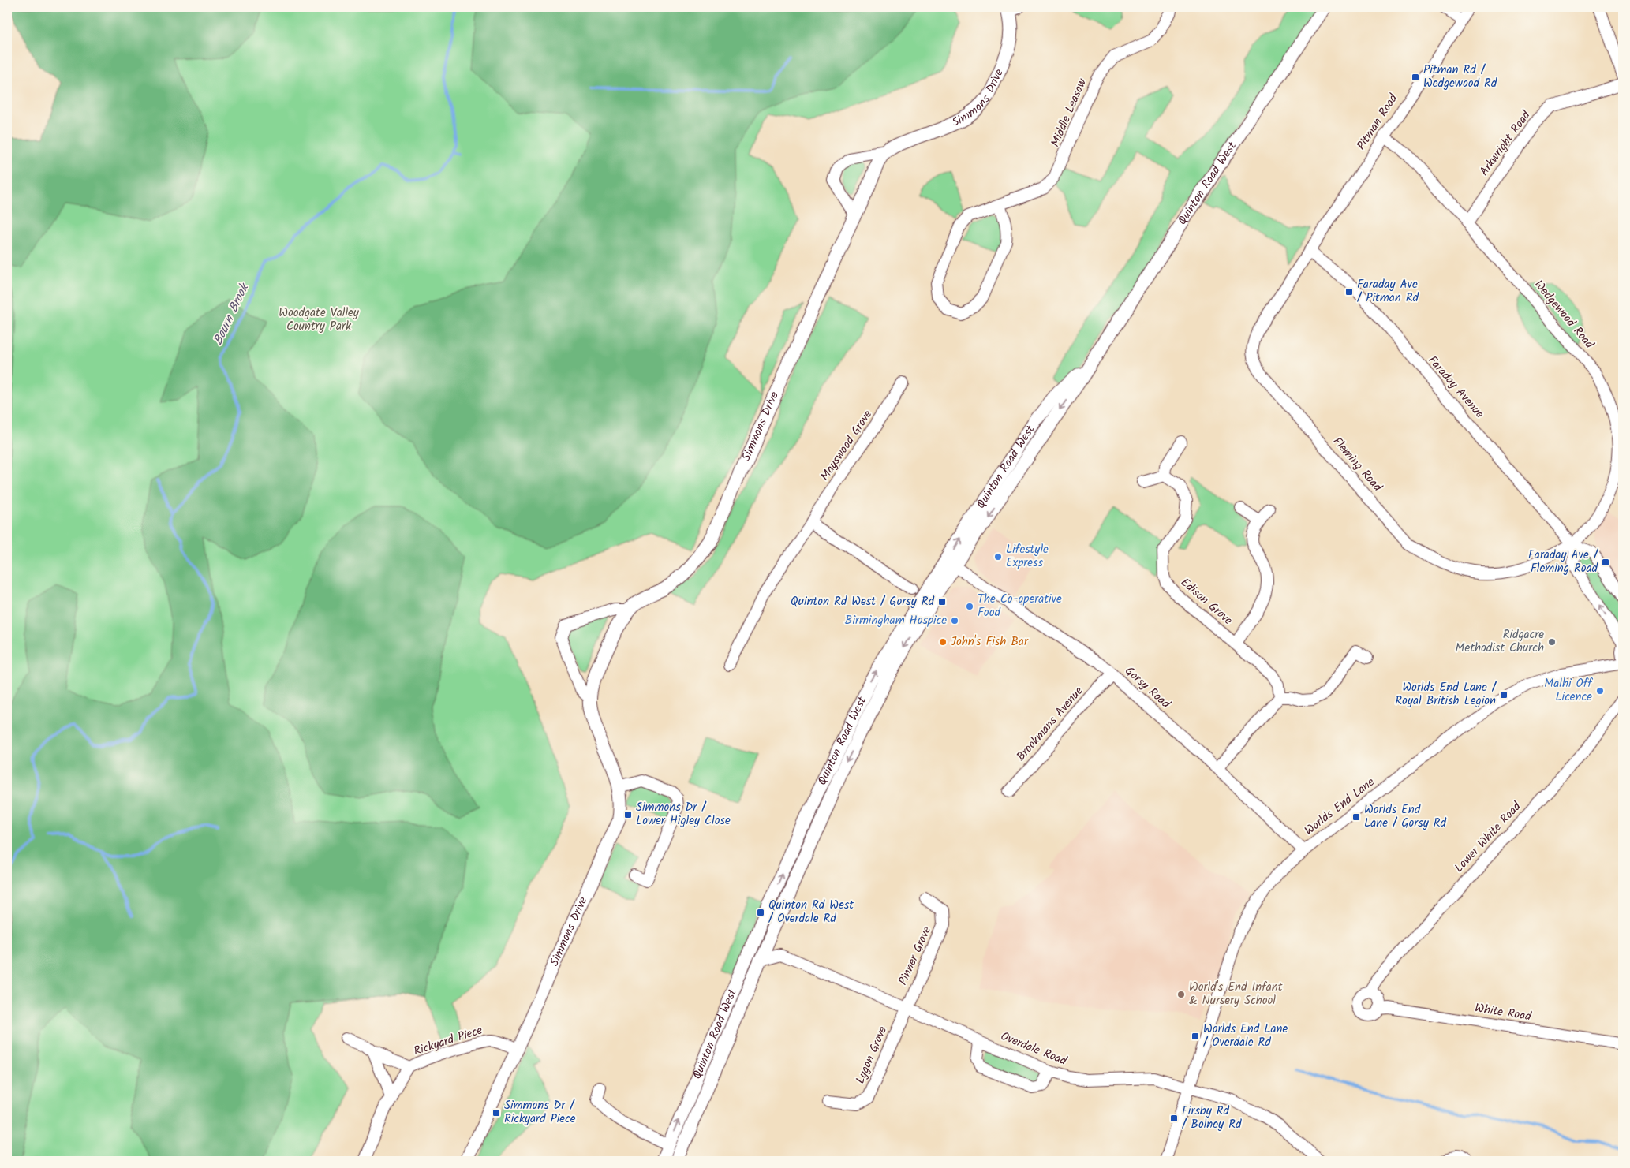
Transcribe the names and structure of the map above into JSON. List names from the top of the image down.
{
  "streets": {
    "street": [
      "Simmons Drive",
      "Middle Leasow",
      "Pitman Road",
      "Arkwright Road",
      "Quinton Road West",
      "Wedgewood Road",
      "Faraday Avenue",
      "Mayswood Grove",
      "Fleming Road",
      "Edison Grove",
      "Gorsy Road",
      "Brookmans Avenue",
      "Worlds End Lane",
      "Lower White Road",
      "Pinner Grove",
      "White Road",
      "Rickyard Piece",
      "Overdale Road",
      "Lygon Grove"
    ]
  },
  "crossings": [
    ["Simmons Drive", "Rickyard Piece"],
    ["Pitman Road", "Wedgewood Road"],
    ["Pitman Road", "Faraday Avenue"],
    ["Pitman Road", "Fleming Road"],
    ["Arkwright Road", "Wedgewood Road"],
    ["Quinton Road West", "Gorsy Road"],
    ["Wedgewood Road", "Faraday Avenue"],
    ["Wedgewood Road", "Fleming Road"],
    ["Faraday Avenue", "Fleming Road"],
    ["Gorsy Road", "Brookmans Avenue"],
    ["Gorsy Road", "Worlds End Lane"],
    ["Worlds End Lane", "Overdale Road"],
    ["Lower White Road", "White Road"],
    ["Pinner Grove", "Overdale Road"],
    ["Pinner Grove", "Lygon Grove"],
    ["Overdale Road", "Lygon Grove"]
  ],
  "water": ["Bourn Brook"],
  "parks": ["Woodgate Valley Country Park"],
  "places": {
    "transit": [
      "Pitman Rd / Wedgewood Rd",
      "Faraday Ave / Pitman Rd",
      "Faraday Ave / Fleming Road",
      "Quinton Rd West / Gorsy Rd",
      "Worlds End Lane / Royal British Legion",
      "Simmons Dr / Lower Higley Close",
      "Worlds End Lane / Gorsy Rd",
      "Quinton Rd West / Overdale Rd",
      "Worlds End Lane / Overdale Rd",
      "Simmons Dr / Rickyard Piece",
      "Firsby Rd / Bolney Rd"
    ],
    "other": [
      "Lifestyle Express",
      "The Co-operative Food",
      "Birmingham Hospice",
      "John's Fish Bar",
      "Ridgacre Methodist Church",
      "Malhi Off Licence",
      "World's End Infant & Nursery School"
    ]
  }
}
